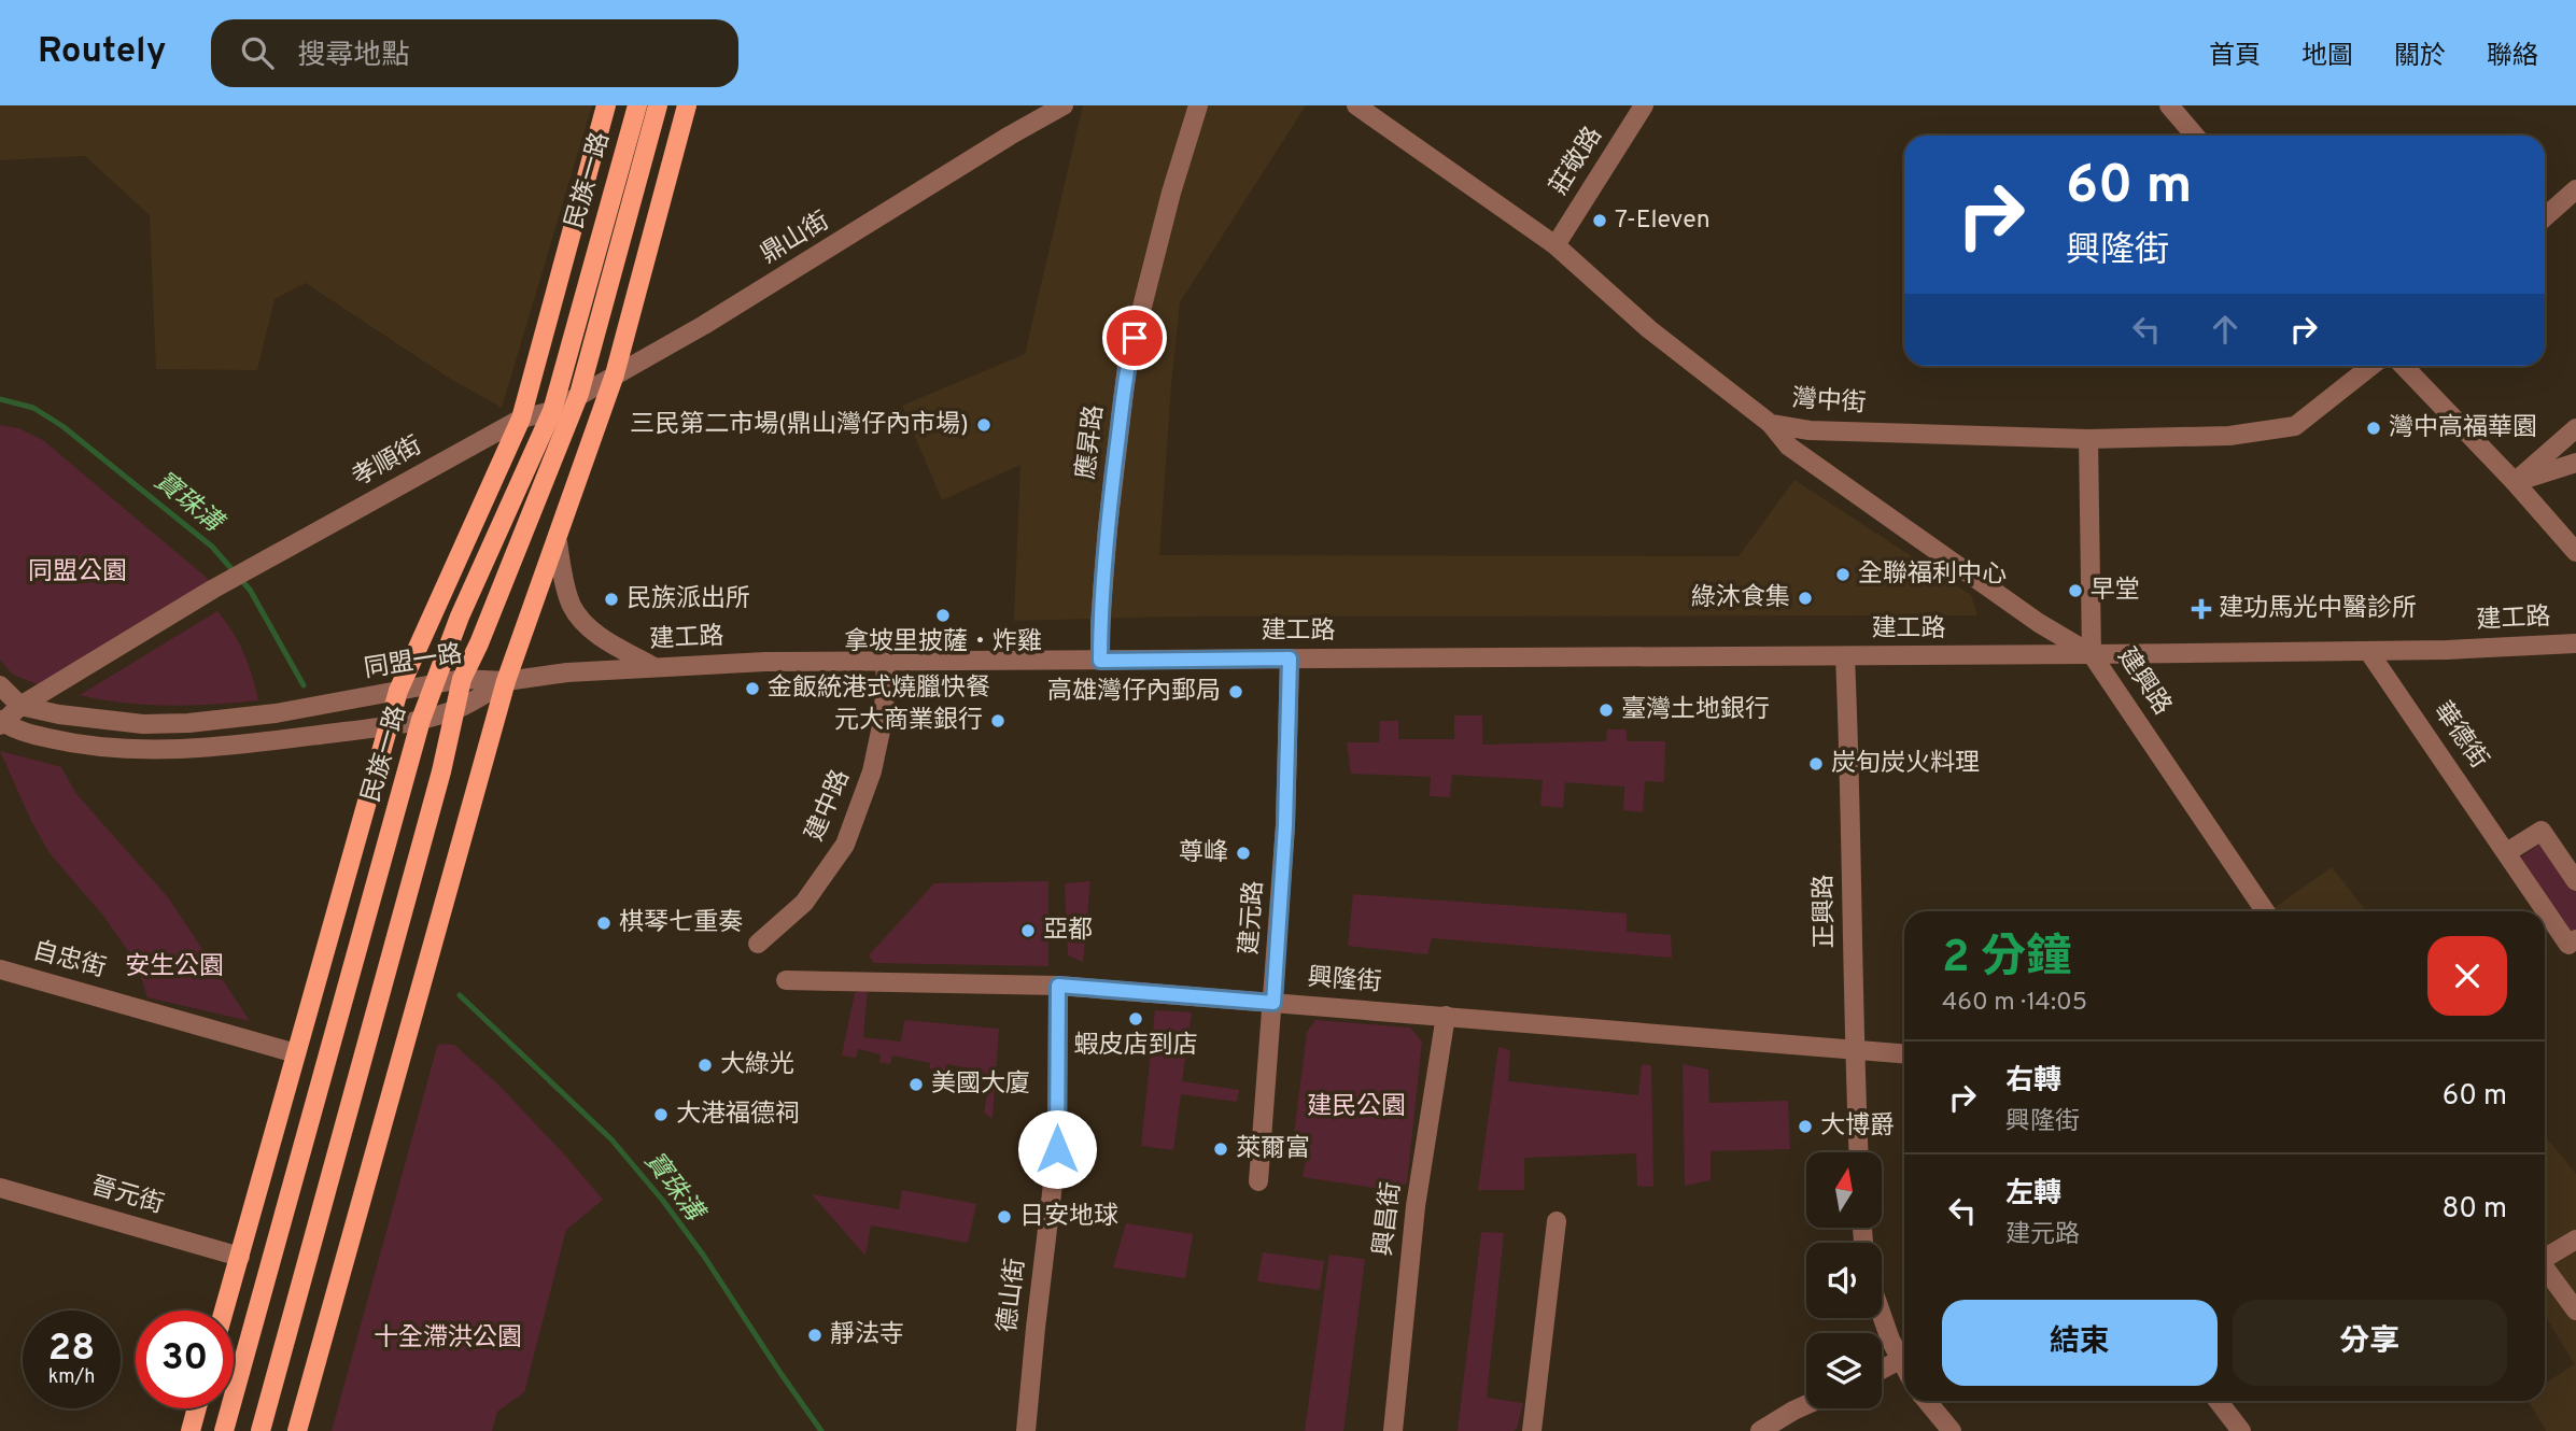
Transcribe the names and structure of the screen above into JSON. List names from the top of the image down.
{
  "streets": {
    "main road": ["民族一路"],
    "street": [
      "莊敬路",
      "鼎山街",
      "灣中街",
      "應昇路",
      "孝順街",
      "建工路",
      "同盟一路",
      "建興路",
      "華德街",
      "建中路",
      "正興路",
      "建元路",
      "自忠街",
      "興隆街",
      "晉元街",
      "興昌街",
      "德山街"
    ]
  },
  "crossings": [
    ["莊敬路", "灣中街"],
    ["民族一路", "鼎山街"],
    ["民族一路", "孝順街"],
    ["民族一路", "同盟一路"],
    ["民族一路", "自忠街"],
    ["民族一路", "晉元街"],
    ["鼎山街", "孝順街"],
    ["灣中街", "建興路"],
    ["應昇路", "建工路"],
    ["孝順街", "同盟一路"],
    ["建工路", "同盟一路"],
    ["建工路", "建興路"],
    ["建工路", "華德街"],
    ["建工路", "建中路"],
    ["建工路", "正興路"],
    ["建工路", "建元路"],
    ["正興路", "興隆街"],
    ["建元路", "興隆街"],
    ["興隆街", "興昌街"],
    ["興隆街", "德山街"]
  ],
  "water": ["寶珠溝"],
  "parks": [
    "同盟公園",
    "安生公園",
    "建民公園",
    "十全滯洪公園"
  ],
  "places": {
    "other": [
      "7-Eleven",
      "三民第二市場(鼎山灣仔內市場)",
      "灣中高福華園",
      "全聯福利中心",
      "早堂",
      "綠沐食集",
      "民族派出所",
      "拿坡里披薩‧炸雞",
      "金飯統港式燒臘快餐",
      "高雄灣仔內郵局",
      "臺灣土地銀行",
      "元大商業銀行",
      "炭旬炭火料理",
      "尊峰",
      "棋琴七重奏",
      "亞都",
      "蝦皮店到店",
      "大綠光",
      "美國大廈",
      "大港福德祠",
      "大博爵",
      "萊爾富",
      "日安地球",
      "靜法寺"
    ],
    "health": ["建功馬光中醫診所"]
  },
  "north": "top",
  "page": {
    "header": "Routely",
    "search": "搜尋地點",
    "nav": [
      "首頁",
      "地圖",
      "關於",
      "聯絡"
    ],
    "turn": ["60 m", "興隆街"],
    "heading": ["2 分鐘", "460 m · 14:05"],
    "list": [
      {
        "name": "右轉",
        "note": "興隆街",
        "value": "60 m"
      },
      {
        "name": "左轉",
        "note": "建元路",
        "value": "80 m"
      }
    ],
    "buttons": ["結束", "分享"],
    "speed": "28 km/h",
    "limit": "30"
  }
}
